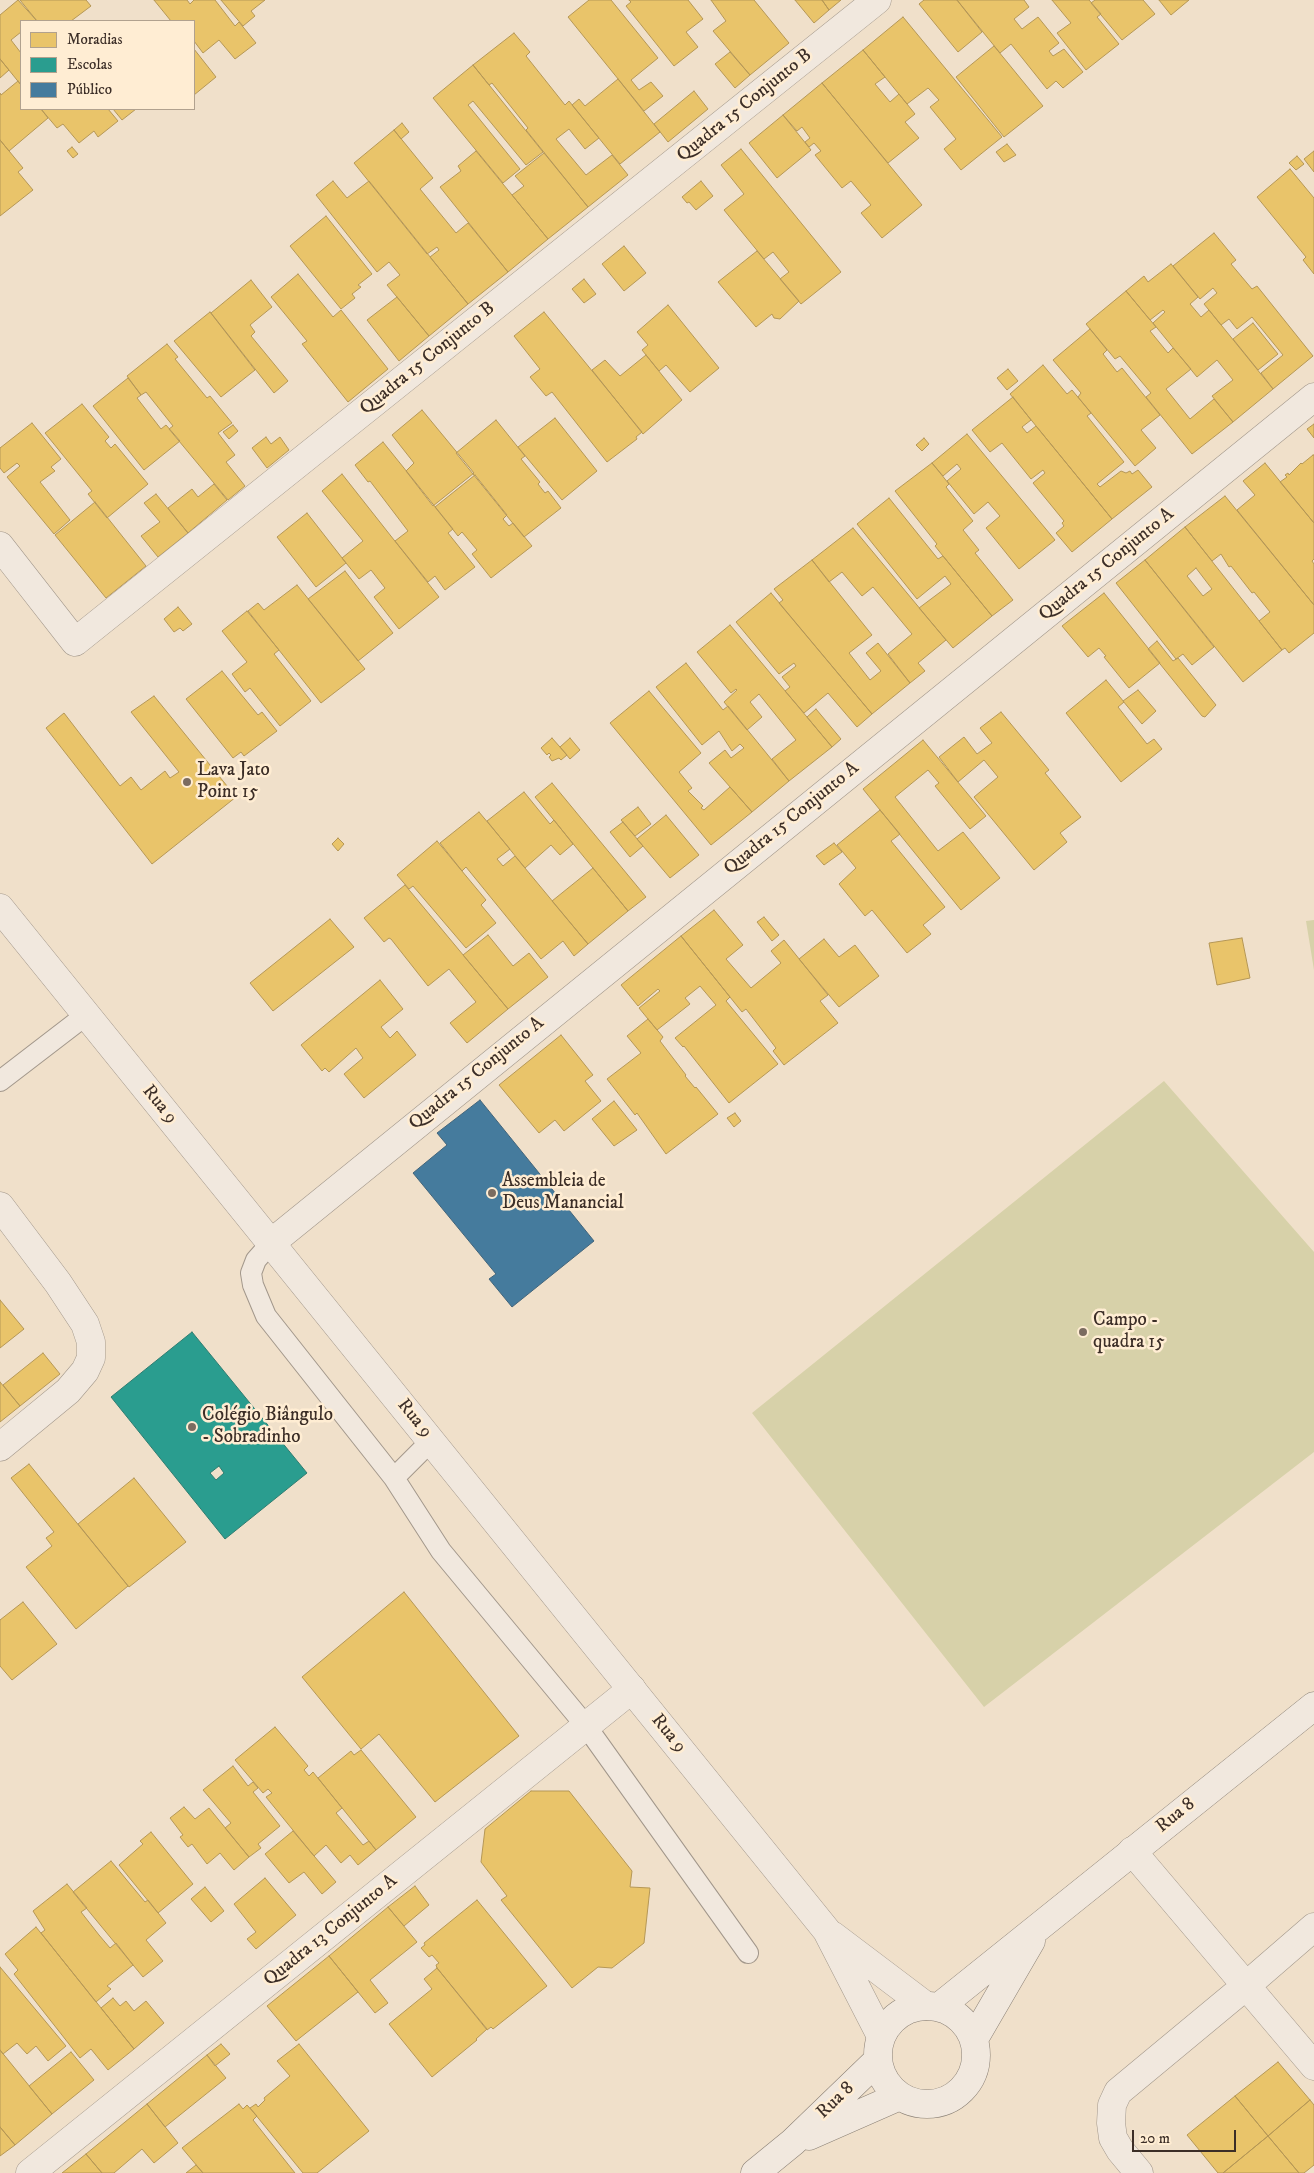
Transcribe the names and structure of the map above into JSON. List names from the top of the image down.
{
  "streets": {
    "street": [
      "Quadra 15 Conjunto B",
      "Quadra 15 Conjunto A",
      "Rua 9",
      "Rua 8",
      "Quadra 13 Conjunto A"
    ]
  },
  "crossings": [
    ["Quadra 15 Conjunto A", "Rua 9"],
    ["Rua 9", "Quadra 13 Conjunto A"]
  ],
  "places": [
    "Lava Jato Point 15",
    "Assembleia de Deus Manancial",
    "Campo - quadra 15",
    "Colégio Biângulo - Sobradinho"
  ],
  "legend": ["Moradias", "Escolas", "Público"],
  "scale_bar": "20 m"
}
